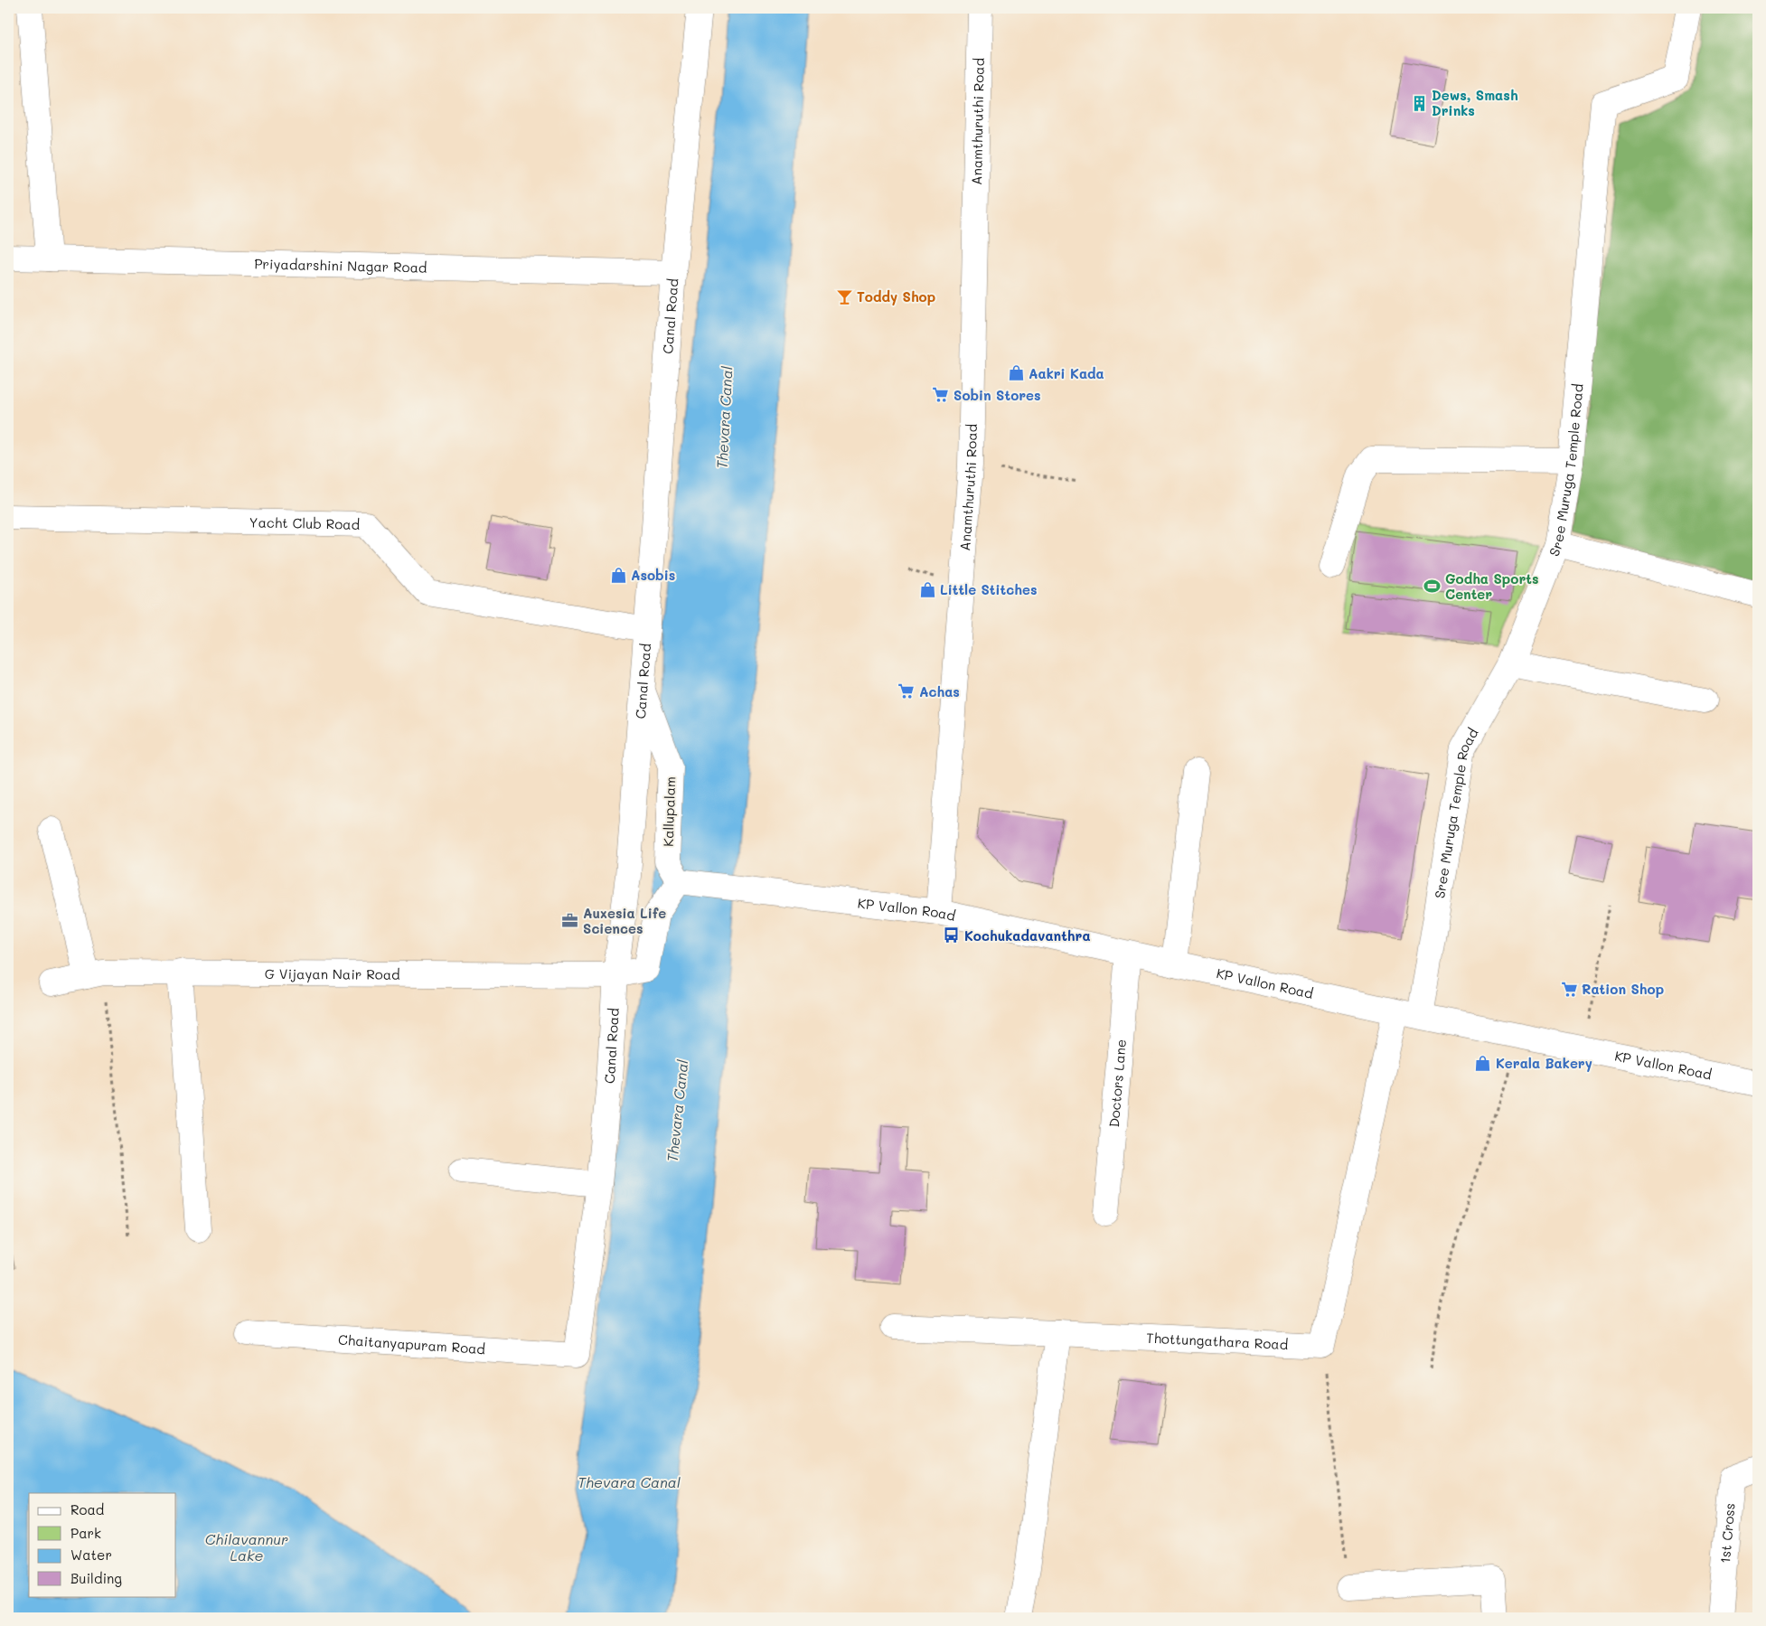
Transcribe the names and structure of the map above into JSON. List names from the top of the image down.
{
  "streets": {
    "street": [
      "Anamthuruthi Road",
      "Priyadarshini Nagar Road",
      "Canal Road",
      "Sree Muruga Temple Road",
      "Yacht Club Road",
      "Kallupalam",
      "KP Vallon Road",
      "G Vijayan Nair Road",
      "Doctors Lane",
      "Thottungathara Road",
      "Chaitanyapuram Road",
      "1st Cross"
    ]
  },
  "crossings": [
    ["Anamthuruthi Road", "KP Vallon Road"],
    ["Priyadarshini Nagar Road", "Canal Road"],
    ["Canal Road", "Yacht Club Road"],
    ["Canal Road", "Kallupalam"],
    ["Canal Road", "G Vijayan Nair Road"],
    ["Canal Road", "Chaitanyapuram Road"],
    ["Sree Muruga Temple Road", "KP Vallon Road"],
    ["Kallupalam", "KP Vallon Road"],
    ["KP Vallon Road", "Doctors Lane"]
  ],
  "water": ["Thevara Canal", "Chilavannur Lake"],
  "places": {
    "building": ["Dews, Smash Drinks"],
    "bar": ["Toddy Shop"],
    "shop": [
      "Aakri Kada",
      "Asobis",
      "Little Stitches",
      "Kerala Bakery"
    ],
    "supermarket": ["Sobin Stores", "Achas", "Ration Shop"],
    "sports": ["Godha Sports Center"],
    "office": ["Auxesia Life Sciences"],
    "bus stop": ["Kochukadavanthra"]
  },
  "legend": [
    "Road",
    "Park",
    "Water",
    "Building"
  ]
}
